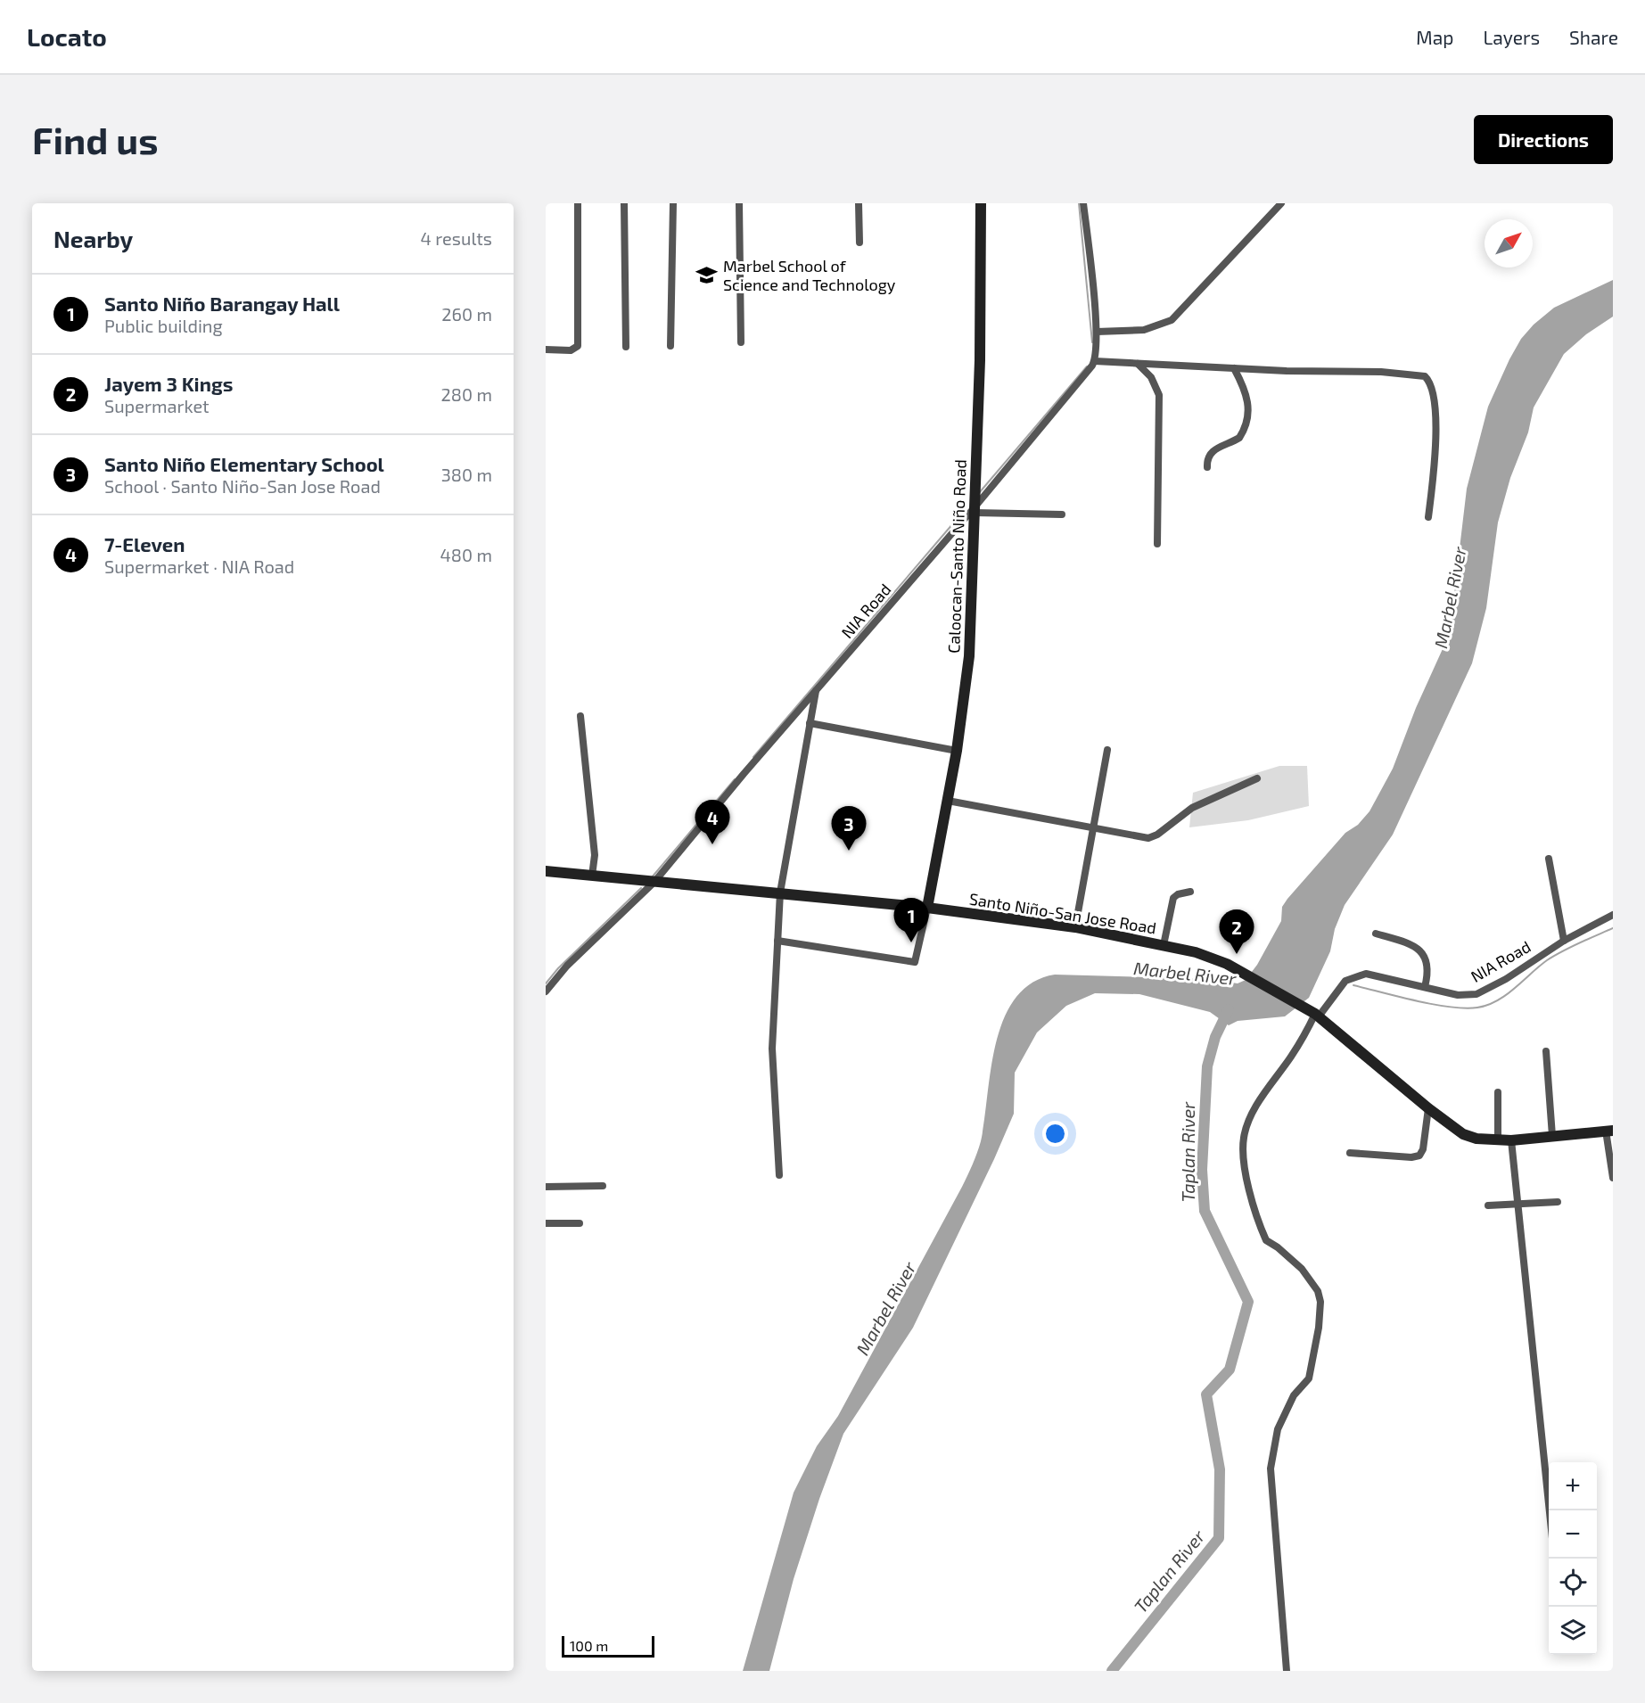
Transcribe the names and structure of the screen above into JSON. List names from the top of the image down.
{
  "streets": {
    "main road": ["Caloocan-Santo Niño Road", "Santo Niño-San Jose Road"],
    "street": ["NIA Road"]
  },
  "crossings": [
    ["Caloocan-Santo Niño Road", "NIA Road"],
    ["Caloocan-Santo Niño Road", "Santo Niño-San Jose Road"],
    ["NIA Road", "Santo Niño-San Jose Road"]
  ],
  "water": ["Marbel River", "Taplan River"],
  "places": {
    "school or university": ["Marbel School of Science and Technology"]
  },
  "scale_bar": "100 m",
  "north": "top right",
  "page": {
    "header": "Locato",
    "nav": ["Map", "Layers", "Share"],
    "buttons": "Directions",
    "title": "Find us",
    "heading": ["Nearby", "4 results"],
    "list": [
      {
        "mark": "1",
        "name": "Santo Niño Barangay Hall",
        "note": "Public building",
        "value": "260 m"
      },
      {
        "mark": "2",
        "name": "Jayem 3 Kings",
        "note": "Supermarket",
        "value": "280 m"
      },
      {
        "mark": "3",
        "name": "Santo Niño Elementary School",
        "note": "School · Santo Niño-San Jose Road",
        "value": "380 m"
      },
      {
        "mark": "4",
        "name": "7-Eleven",
        "note": "Supermarket · NIA Road",
        "value": "480 m"
      }
    ],
    "pins": [
      "4",
      "3",
      "1",
      "2"
    ],
    "map_buttons": ["+", "−"],
    "scale": "100 m"
  }
}
